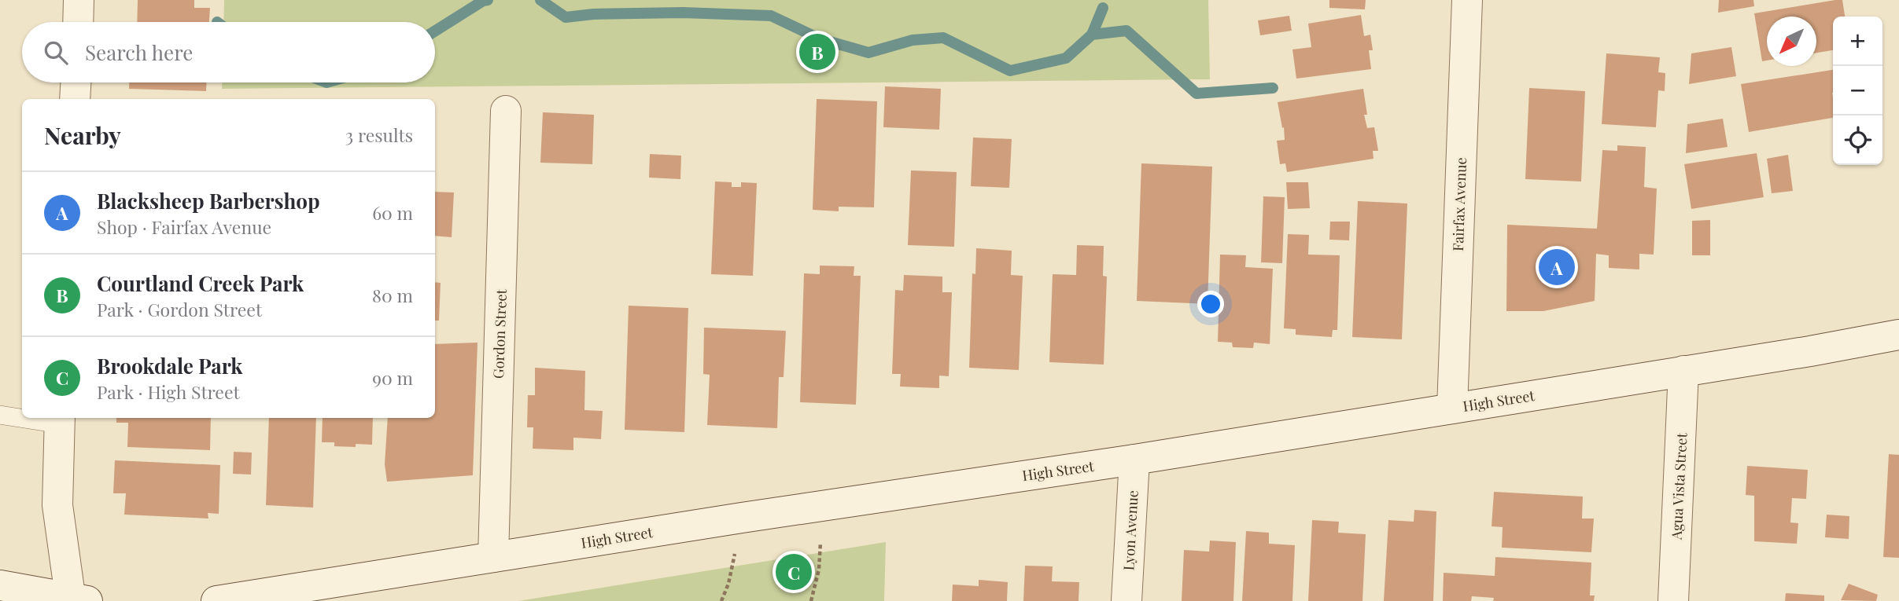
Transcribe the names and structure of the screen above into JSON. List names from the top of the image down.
{
  "streets": {
    "main road": [
      "Fairfax Avenue",
      "Gordon Street",
      "High Street",
      "Agua Vista Street",
      "Lyon Avenue"
    ]
  },
  "crossings": [
    ["Fairfax Avenue", "High Street"],
    ["Gordon Street", "High Street"],
    ["High Street", "Agua Vista Street"],
    ["High Street", "Lyon Avenue"]
  ],
  "north": "bottom left",
  "page": {
    "map_buttons": ["+", "−"],
    "search": "Search here",
    "pins": ["B", "A", "C"],
    "heading": ["Nearby", "3 results"],
    "list": [
      {
        "mark": "A",
        "name": "Blacksheep Barbershop",
        "note": "Shop · Fairfax Avenue",
        "value": "60 m"
      },
      {
        "mark": "B",
        "name": "Courtland Creek Park",
        "note": "Park · Gordon Street",
        "value": "80 m"
      },
      {
        "mark": "C",
        "name": "Brookdale Park",
        "note": "Park · High Street",
        "value": "90 m"
      }
    ]
  }
}
